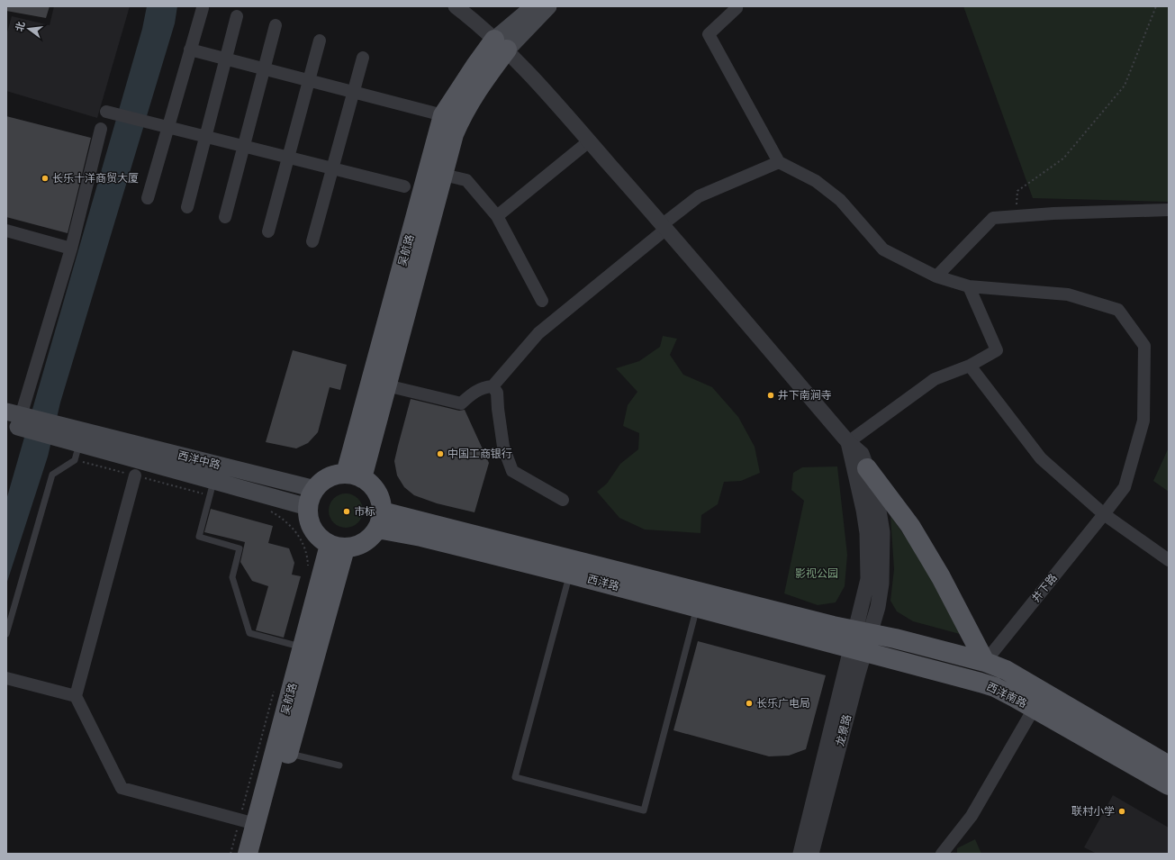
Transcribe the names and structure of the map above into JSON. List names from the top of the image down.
{
  "streets": {
    "main road": [
      "吴航路",
      "西洋中路",
      "西洋路",
      "西洋南路"
    ],
    "street": ["井下路", "龙景路"]
  },
  "crossings": [
    ["吴航路", "西洋中路"],
    ["吴航路", "西洋路"],
    ["吴航路", "龙景路"],
    ["西洋中路", "西洋路"],
    ["西洋路", "西洋南路"],
    ["井下路", "西洋南路"],
    ["西洋南路", "龙景路"]
  ],
  "parks": ["影视公园"],
  "places": [
    "长乐十洋商贸大厦",
    "井下南涧寺",
    "中国工商银行",
    "市标",
    "长乐广电局",
    "联村小学"
  ],
  "north": "left"
}
